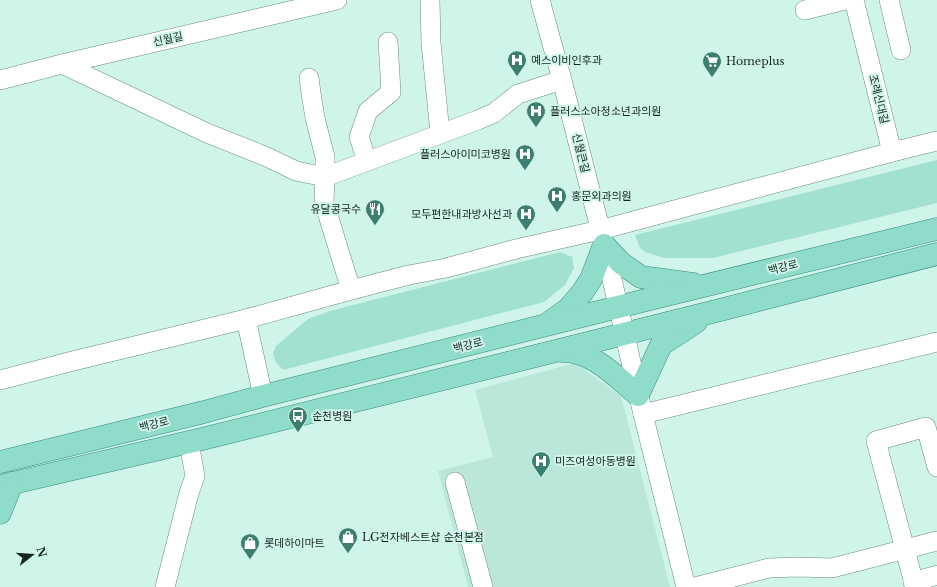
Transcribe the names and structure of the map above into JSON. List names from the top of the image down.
{
  "streets": {
    "main road": ["백강로"],
    "street": ["신월길", "조례신대길", "신월큰길"]
  },
  "crossings": [
    ["신월큰길", "백강로"]
  ],
  "places": {
    "hospital": [
      "예스이비인후과",
      "플러스소아청소년과의원",
      "플러스아이미코병원",
      "홍문외과의원",
      "모두편한내과방사선과",
      "미즈여성아동병원"
    ],
    "supermarket": ["Homeplus"],
    "restaurant": ["유달콩국수"],
    "bus stop": ["순천병원"],
    "shop": ["LG전자베스트샵 순천본점", "롯데하이마트"]
  },
  "north": "right"
}
